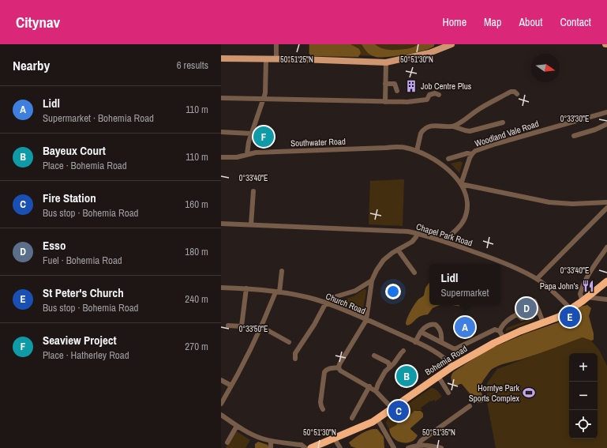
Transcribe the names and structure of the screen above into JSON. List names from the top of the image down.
{
  "streets": {
    "highway": ["Bohemia Road"],
    "street": [
      "Woodland Vale Road",
      "Southwater Road",
      "Chapel Park Road",
      "Church Road"
    ]
  },
  "crossings": [
    ["Chapel Park Road", "Bohemia Road"],
    ["Church Road", "Bohemia Road"]
  ],
  "places": {
    "building": ["Job Centre Plus"],
    "restaurant": ["Papa John's"],
    "sports": ["Horntye Park Sports Complex"]
  },
  "north": "right",
  "page": {
    "header": "Citynav",
    "nav": [
      "Home",
      "Map",
      "About",
      "Contact"
    ],
    "heading": ["Nearby", "6 results"],
    "list": [
      {
        "mark": "A",
        "name": "Lidl",
        "note": "Supermarket · Bohemia Road",
        "value": "110 m"
      },
      {
        "mark": "B",
        "name": "Bayeux Court",
        "note": "Place · Bohemia Road",
        "value": "110 m"
      },
      {
        "mark": "C",
        "name": "Fire Station",
        "note": "Bus stop · Bohemia Road",
        "value": "160 m"
      },
      {
        "mark": "D",
        "name": "Esso",
        "note": "Fuel · Bohemia Road",
        "value": "180 m"
      },
      {
        "mark": "E",
        "name": "St Peter's Church",
        "note": "Bus stop · Bohemia Road",
        "value": "240 m"
      },
      {
        "mark": "F",
        "name": "Seaview Project",
        "note": "Place · Hatherley Road",
        "value": "270 m"
      }
    ],
    "pins": [
      "F",
      "D",
      "E",
      "A",
      "B",
      "C"
    ],
    "popup": ["Lidl", "Supermarket"],
    "map_buttons": ["+", "−"]
  },
  "coordinates": [
    "50°51'25\"N",
    "50°51'30\"N",
    "0°33'30\"E",
    "0°33'40\"E",
    "0°33'50\"E",
    "50°51'35\"N"
  ]
}
